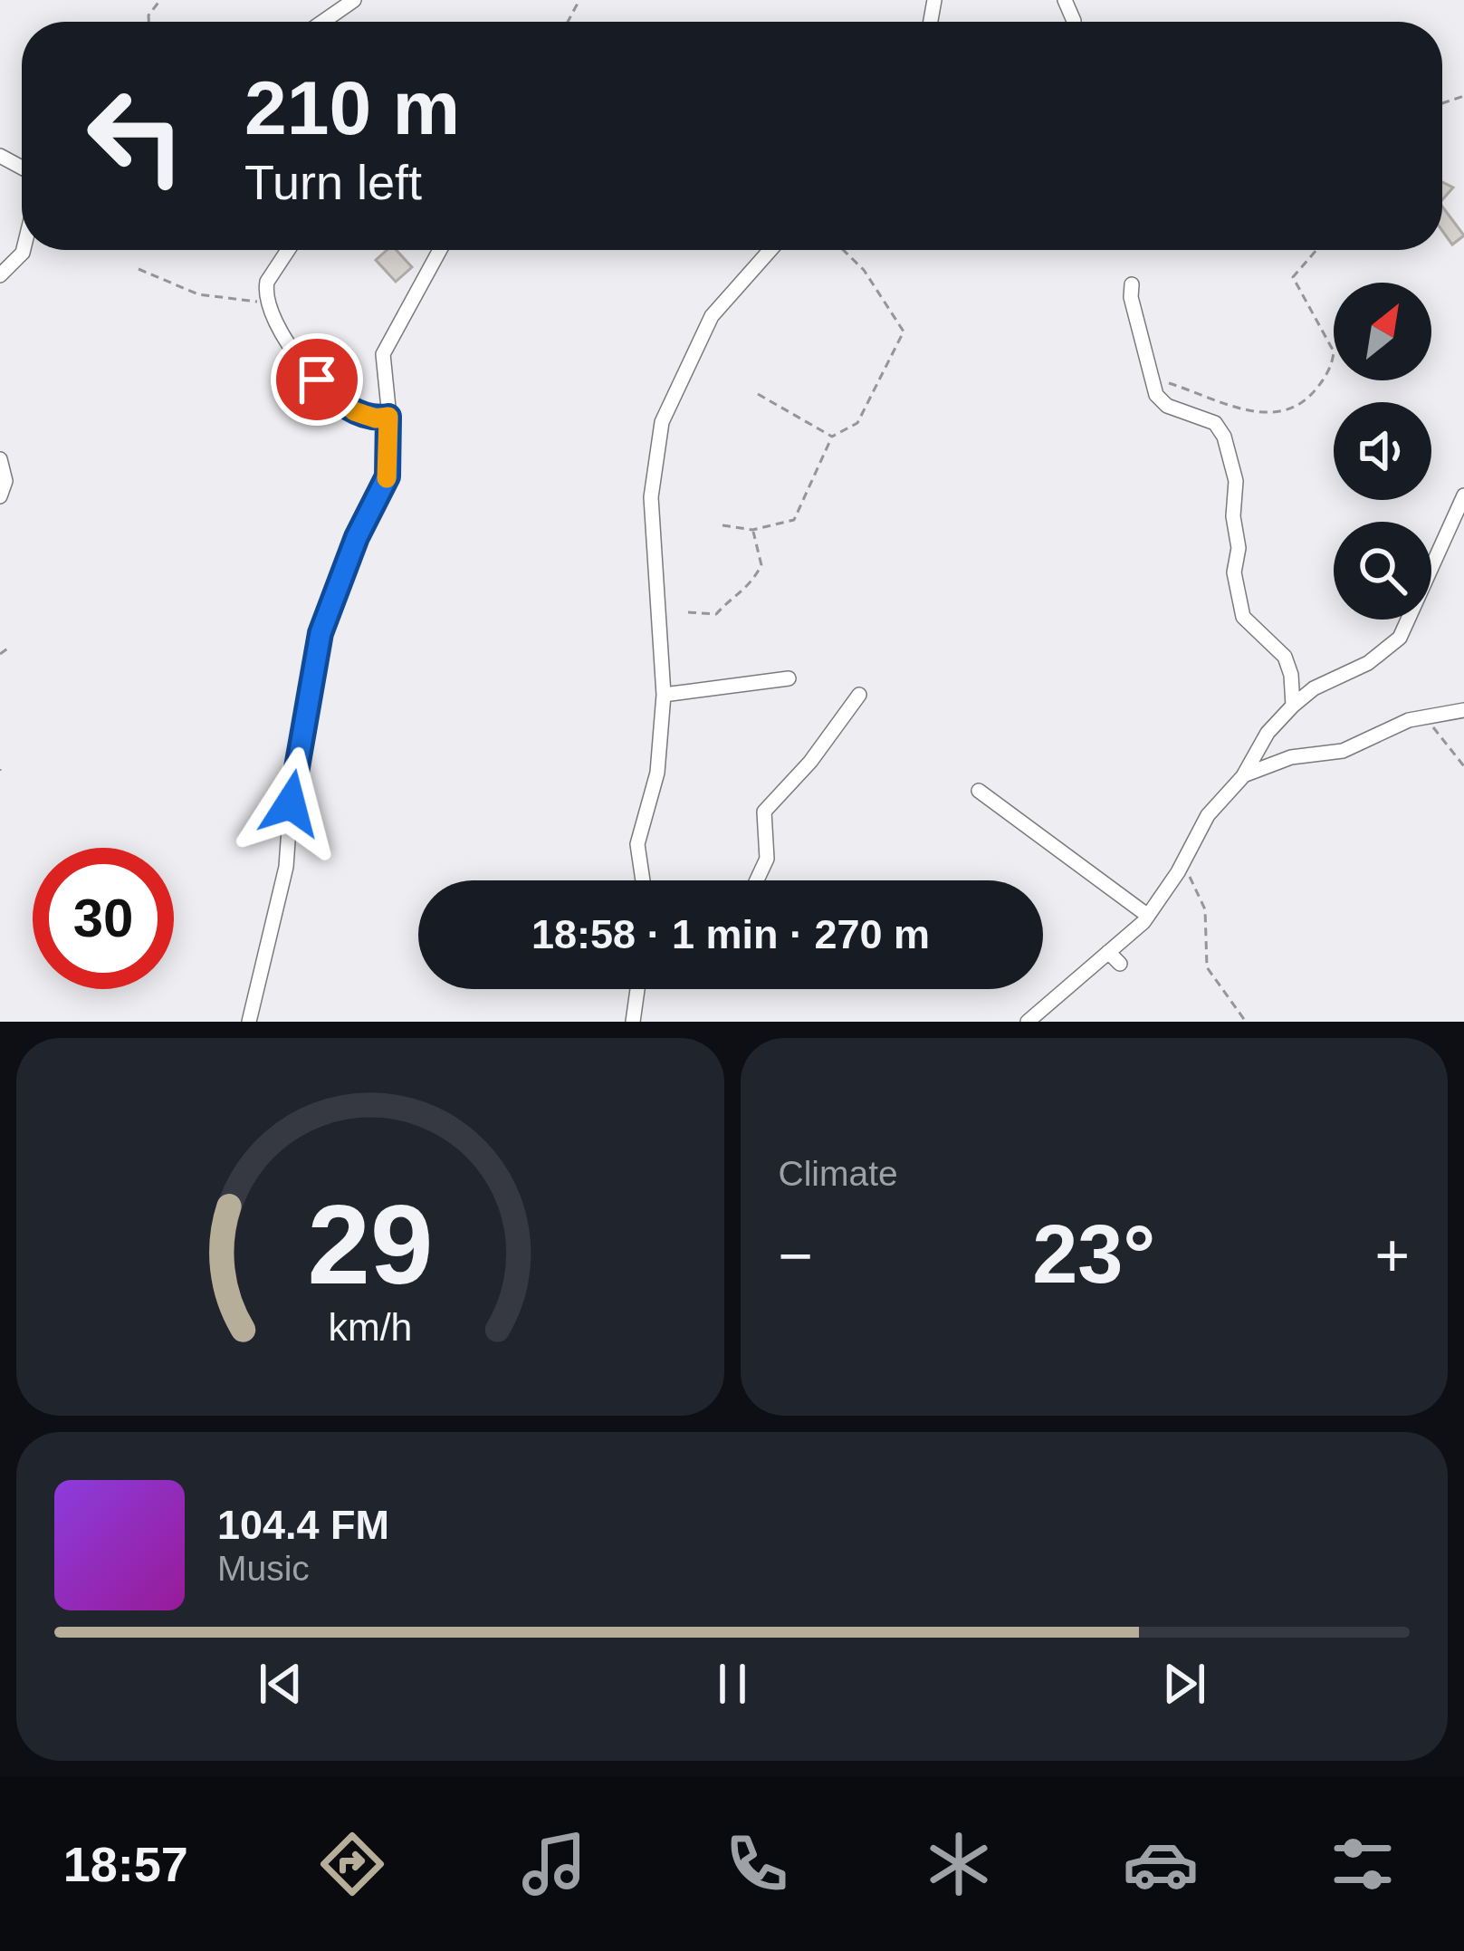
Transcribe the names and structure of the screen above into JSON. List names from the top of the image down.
{
  "north": "top right",
  "page": {
    "turn": ["210 m", "Turn left"],
    "limit": "30",
    "trip": "18:58 · 1 min · 270 m",
    "tile": "Climate",
    "heat": ["−", "23°", "+"],
    "song": ["104.4 FM", "Music"],
    "tabs": "18:57",
    "gauge": ["29", "km/h"]
  }
}
